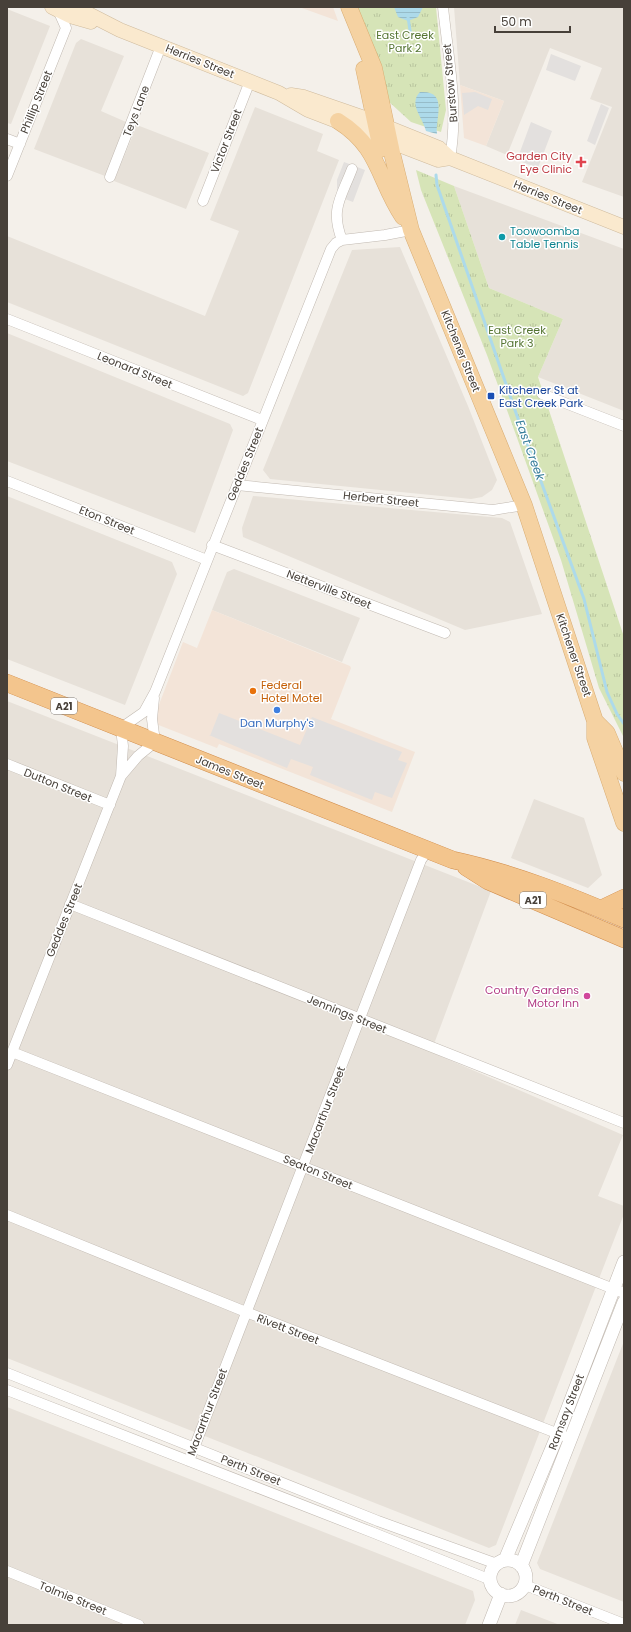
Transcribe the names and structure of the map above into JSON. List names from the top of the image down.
{
  "streets": {
    "highway": ["A21", "James Street"],
    "main road": ["Herries Street", "Kitchener Street"],
    "street": [
      "Burstow Street",
      "Phillip Street",
      "Teys Lane",
      "Victor Street",
      "Leonard Street",
      "Geddes Street",
      "Herbert Street",
      "Eton Street",
      "Netterville Street",
      "Dutton Street",
      "Jennings Street",
      "Macarthur Street",
      "Seaton Street",
      "Rivett Street",
      "Ramsay Street",
      "Perth Street",
      "Tolmie Street"
    ]
  },
  "crossings": [
    ["Herries Street", "Burstow Street"],
    ["Herries Street", "Teys Lane"],
    ["Herries Street", "Victor Street"],
    ["Herries Street", "Kitchener Street"],
    ["Kitchener Street", "Herbert Street"],
    ["Leonard Street", "Geddes Street"],
    ["Geddes Street", "Herbert Street"],
    ["Geddes Street", "Eton Street"],
    ["Geddes Street", "Netterville Street"],
    ["Geddes Street", "James Street"],
    ["Geddes Street", "Dutton Street"],
    ["Geddes Street", "Jennings Street"],
    ["Geddes Street", "Seaton Street"],
    ["James Street", "Macarthur Street"],
    ["Jennings Street", "Macarthur Street"],
    ["Macarthur Street", "Seaton Street"],
    ["Macarthur Street", "Rivett Street"],
    ["Macarthur Street", "Perth Street"],
    ["Seaton Street", "Ramsay Street"],
    ["Rivett Street", "Ramsay Street"],
    ["Ramsay Street", "Perth Street"]
  ],
  "water": ["East Creek"],
  "parks": ["East Creek Park 2", "East Creek Park 3"],
  "places": {
    "health": ["Garden City Eye Clinic"],
    "other": [
      "Toowoomba Table Tennis",
      "Federal Hotel Motel",
      "Dan Murphy's",
      "Country Gardens Motor Inn"
    ],
    "transit": ["Kitchener St at East Creek Park"]
  },
  "scale_bar": "50 m"
}
